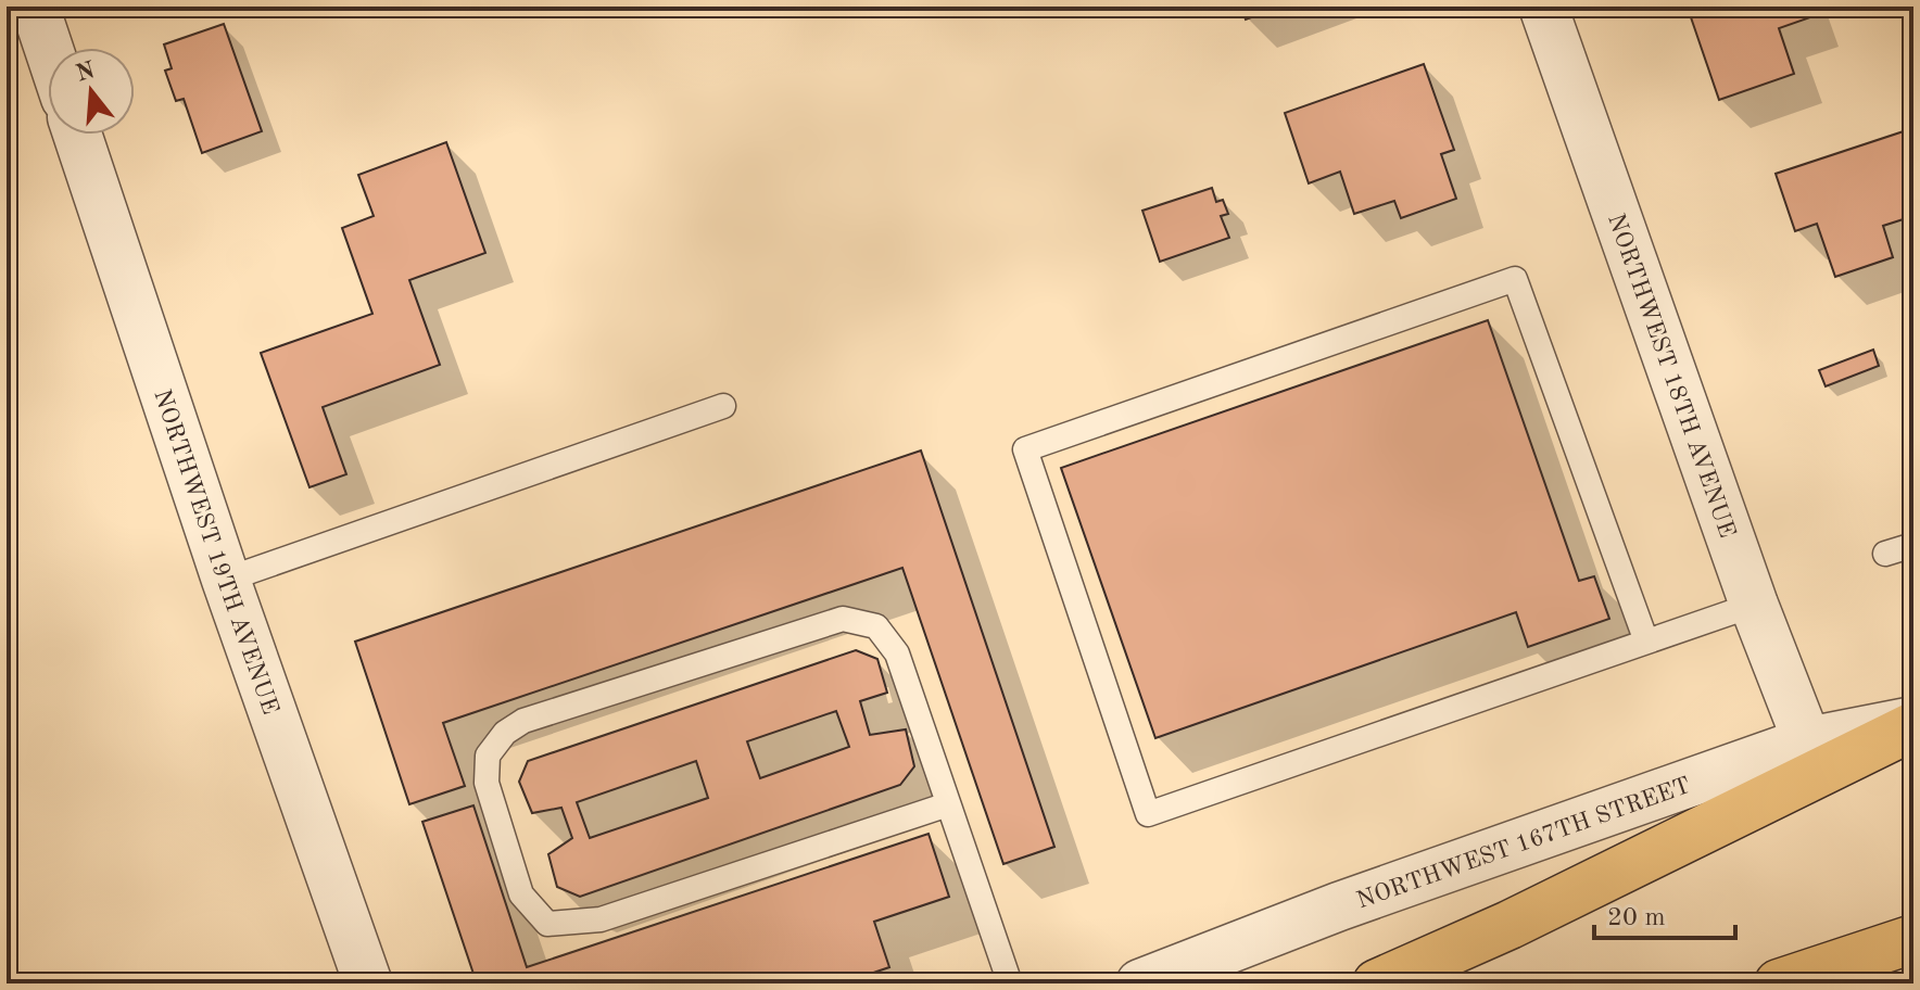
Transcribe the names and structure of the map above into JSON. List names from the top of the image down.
{
  "streets": {
    "street": ["NORTHWEST 18TH AVENUE", "NORTHWEST 19TH AVENUE", "NORTHWEST 167TH STREET"]
  },
  "crossings": [
    ["NORTHWEST 18TH AVENUE", "NORTHWEST 167TH STREET"]
  ],
  "scale_bar": "20 m",
  "north": "top"
}
